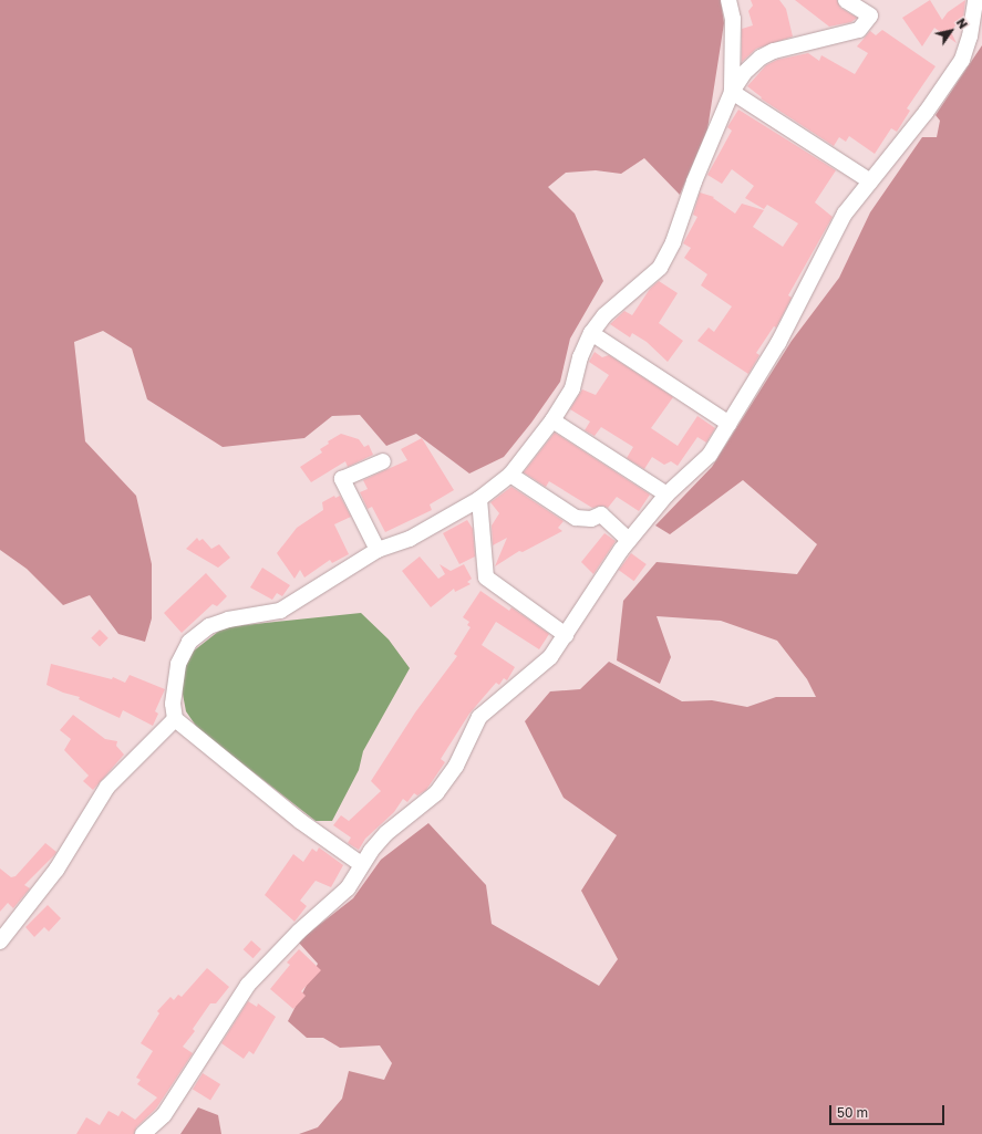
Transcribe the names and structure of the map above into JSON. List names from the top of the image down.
{
  "scale_bar": "50 m",
  "north": "top right"
}
